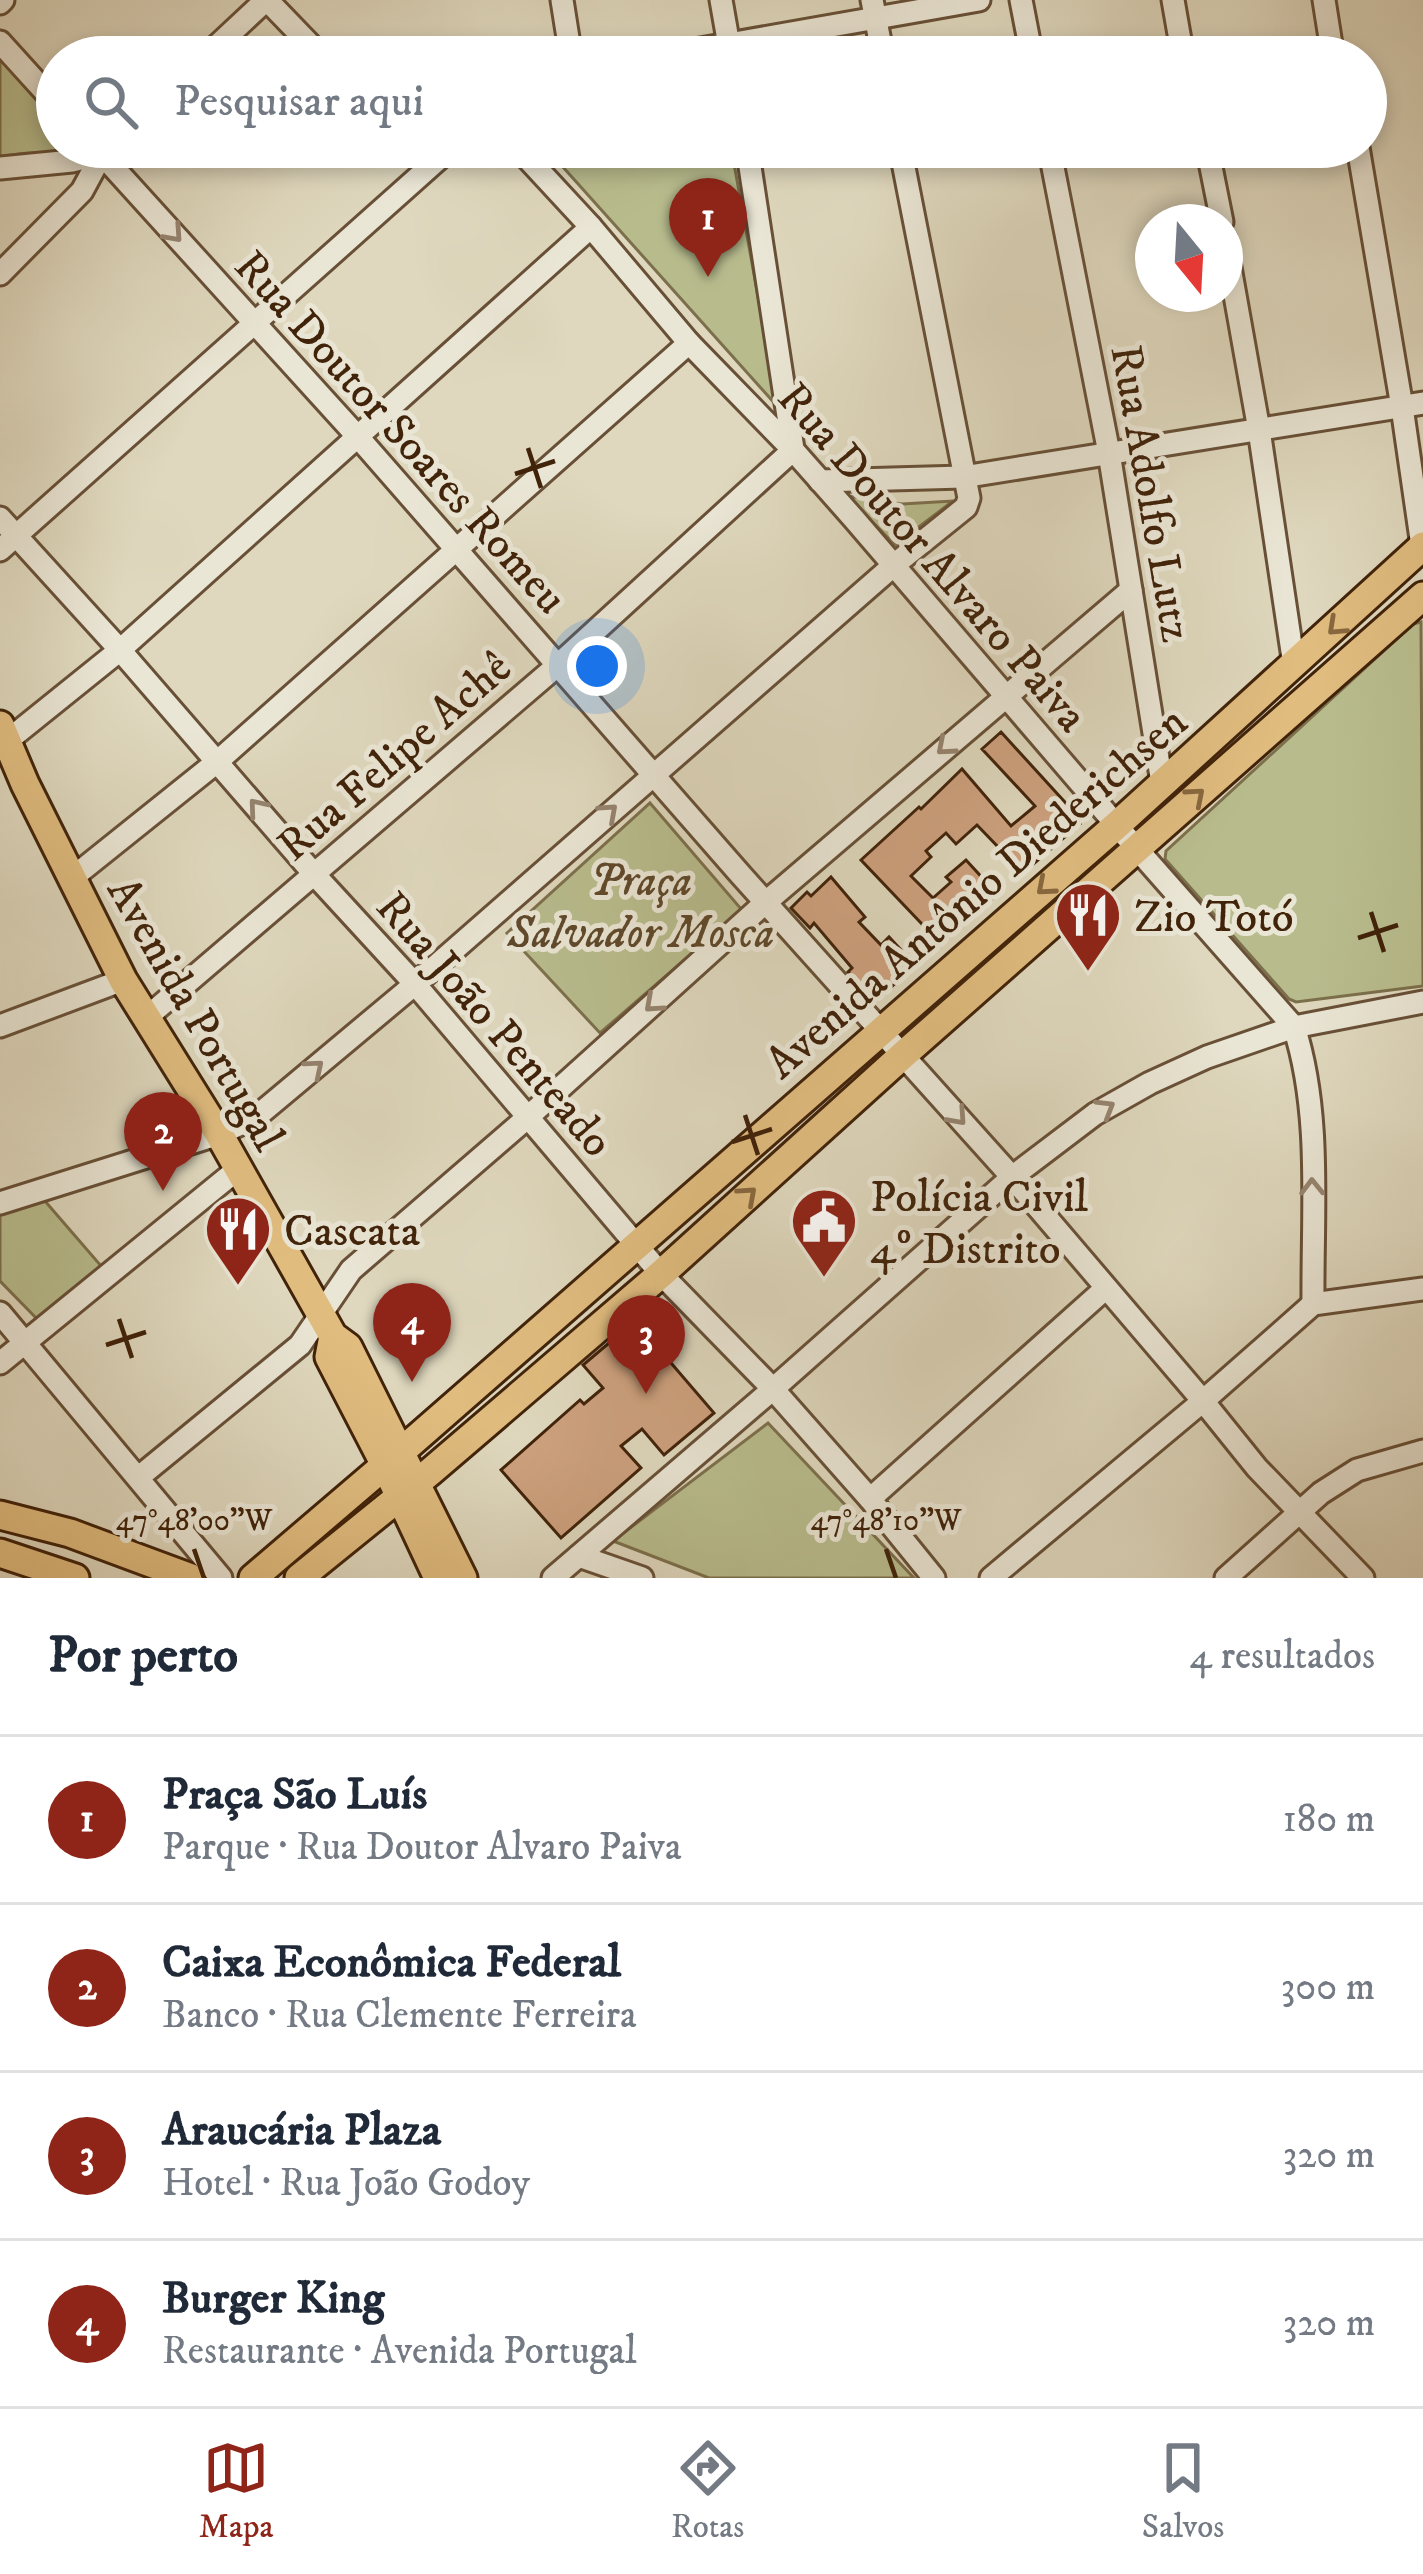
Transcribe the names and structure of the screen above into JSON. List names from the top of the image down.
{
  "streets": {
    "main road": ["Avenida Antônio Diederichsen", "Avenida Portugal"],
    "street": [
      "Rua Doutor Soares Romeu",
      "Rua Adolfo Lutz",
      "Rua Doutor Alvaro Paiva",
      "Rua Felipe Achê",
      "Rua João Penteado"
    ]
  },
  "crossings": [
    ["Rua Doutor Soares Romeu", "Rua Felipe Achê"],
    ["Rua Doutor Soares Romeu", "Avenida Antônio Diederichsen"],
    ["Rua Adolfo Lutz", "Avenida Antônio Diederichsen"],
    ["Rua Doutor Alvaro Paiva", "Rua Felipe Achê"],
    ["Rua Doutor Alvaro Paiva", "Avenida Antônio Diederichsen"],
    ["Rua Felipe Achê", "Avenida Portugal"],
    ["Rua Felipe Achê", "Rua João Penteado"],
    ["Avenida Antônio Diederichsen", "Avenida Portugal"],
    ["Avenida Antônio Diederichsen", "Rua João Penteado"]
  ],
  "parks": ["Praça Salvador Mosca"],
  "places": {
    "restaurant": ["Zio Totó", "Cascata"],
    "public building": ["Polícia Civil 4º Distrito"]
  },
  "north": "bottom",
  "page": {
    "search": "Pesquisar aqui",
    "pins": [
      "1",
      "2",
      "4",
      "3"
    ],
    "heading": ["Por perto", "4 resultados"],
    "list": [
      {
        "mark": "1",
        "name": "Praça São Luís",
        "note": "Parque · Rua Doutor Alvaro Paiva",
        "value": "180 m"
      },
      {
        "mark": "2",
        "name": "Caixa Econômica Federal",
        "note": "Banco · Rua Clemente Ferreira",
        "value": "300 m"
      },
      {
        "mark": "3",
        "name": "Araucária Plaza",
        "note": "Hotel · Rua João Godoy",
        "value": "320 m"
      },
      {
        "mark": "4",
        "name": "Burger King",
        "note": "Restaurante · Avenida Portugal",
        "value": "320 m"
      }
    ],
    "nav": ["Mapa", "Rotas", "Salvos"]
  },
  "coordinates": ["47°48'00\"W", "47°48'10\"W"]
}
